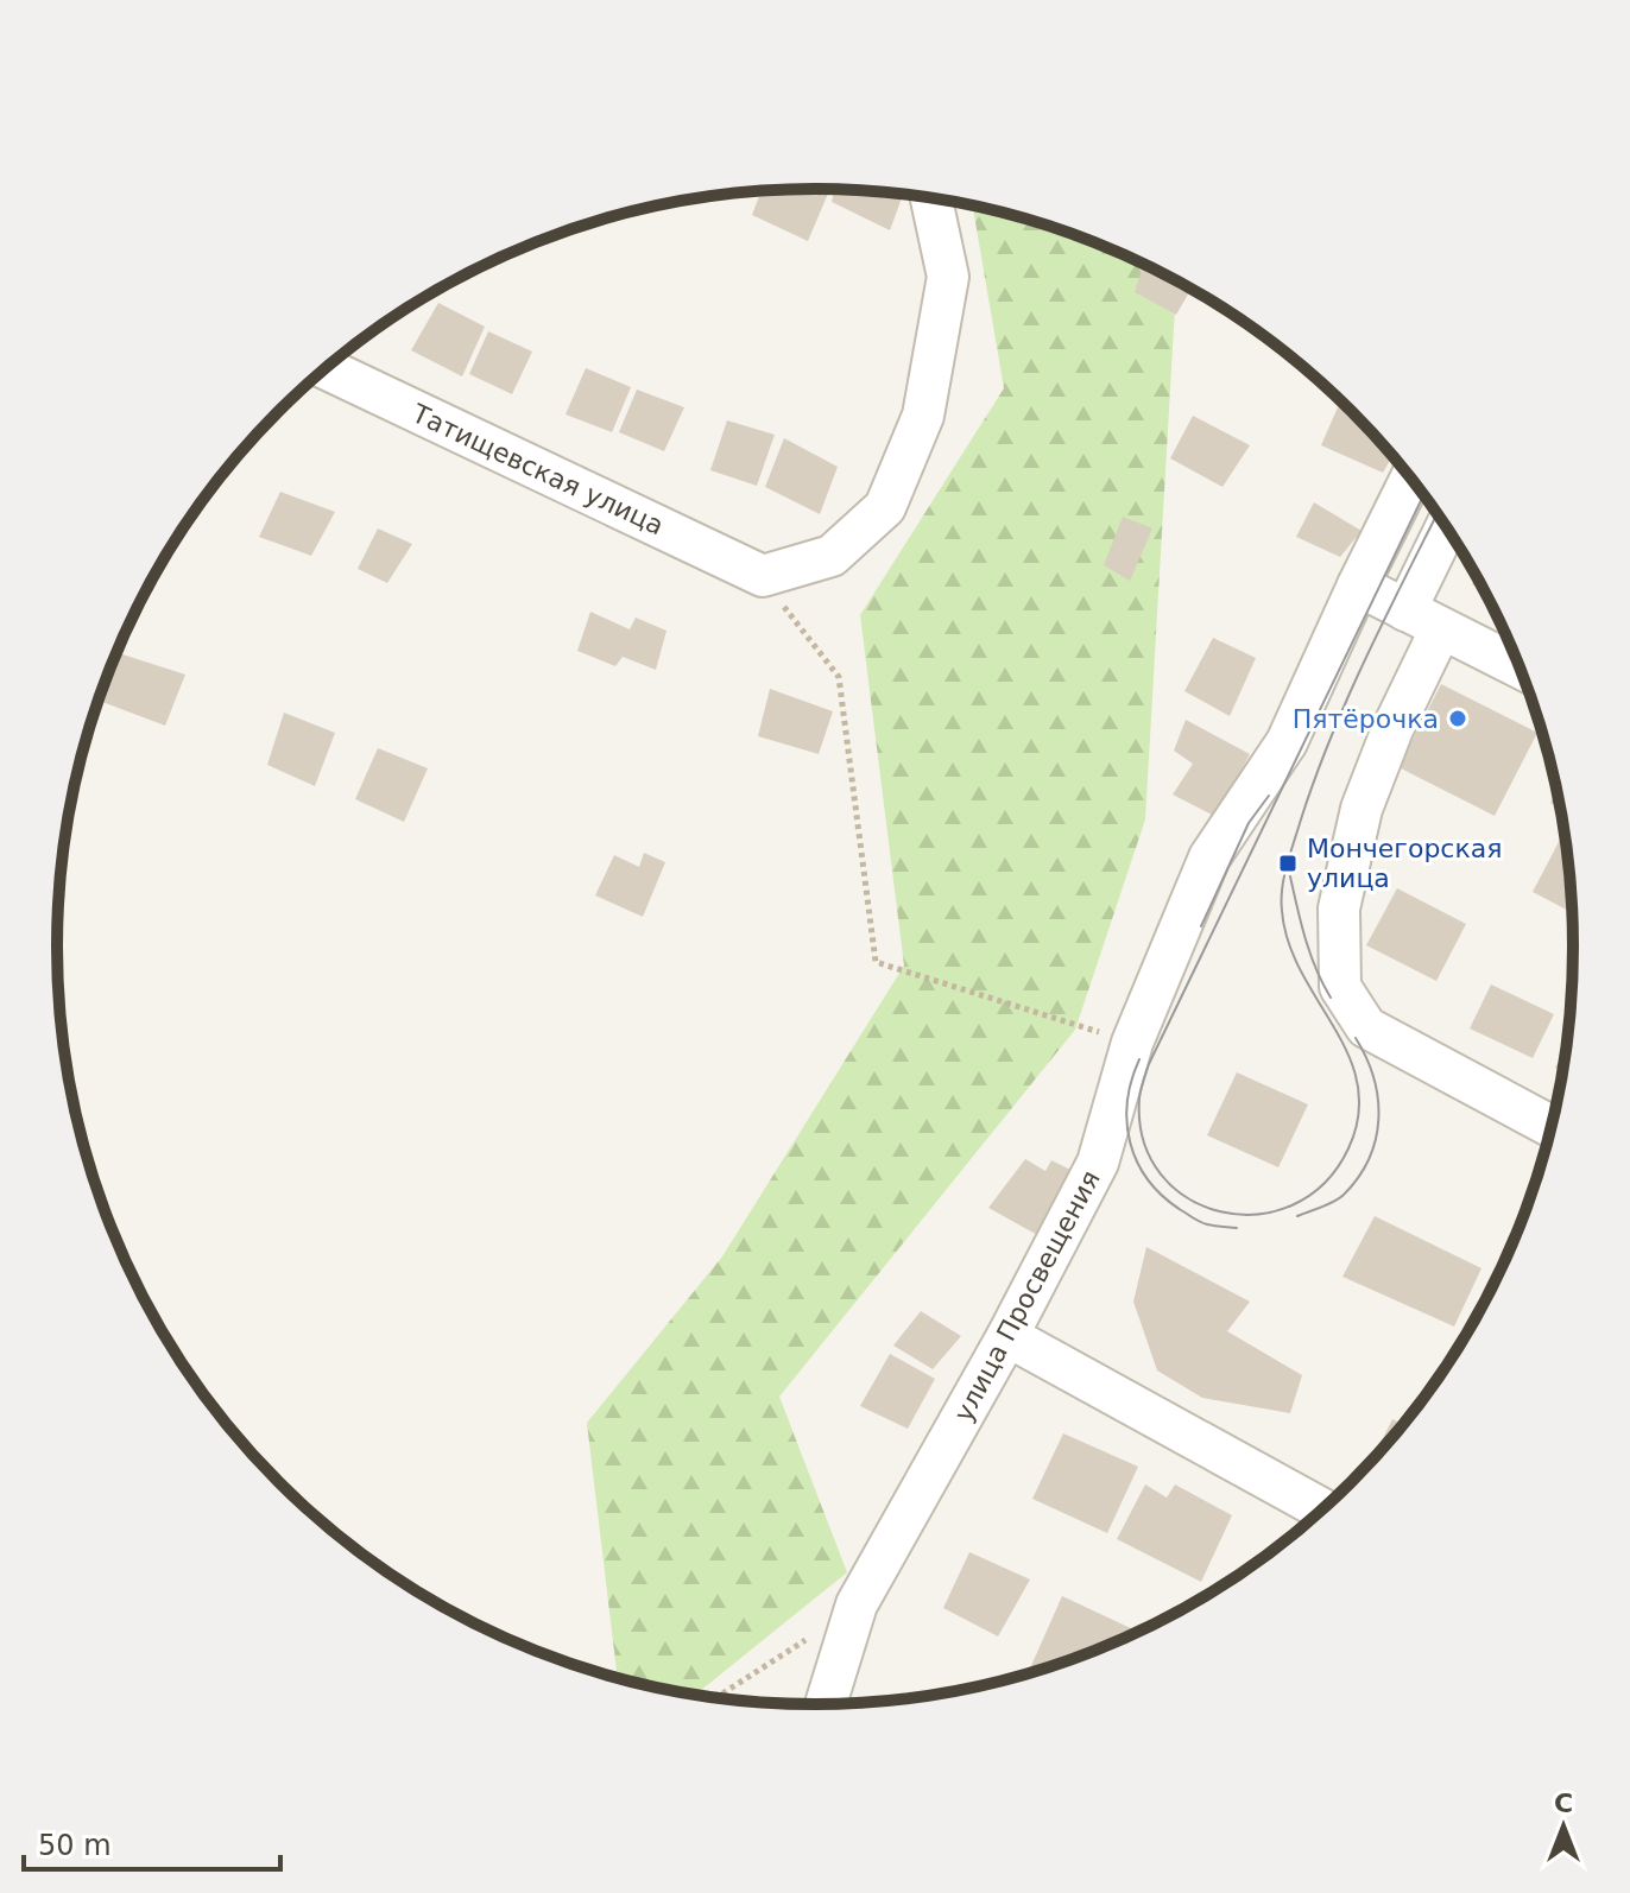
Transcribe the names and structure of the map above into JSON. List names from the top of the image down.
{
  "streets": {
    "street": ["Татищевская улица", "улица Просвещения"]
  },
  "places": {
    "other": ["Пятёрочка"],
    "transit": ["Мончегорская улица"]
  },
  "scale_bar": "50 m",
  "north": "top"
}
